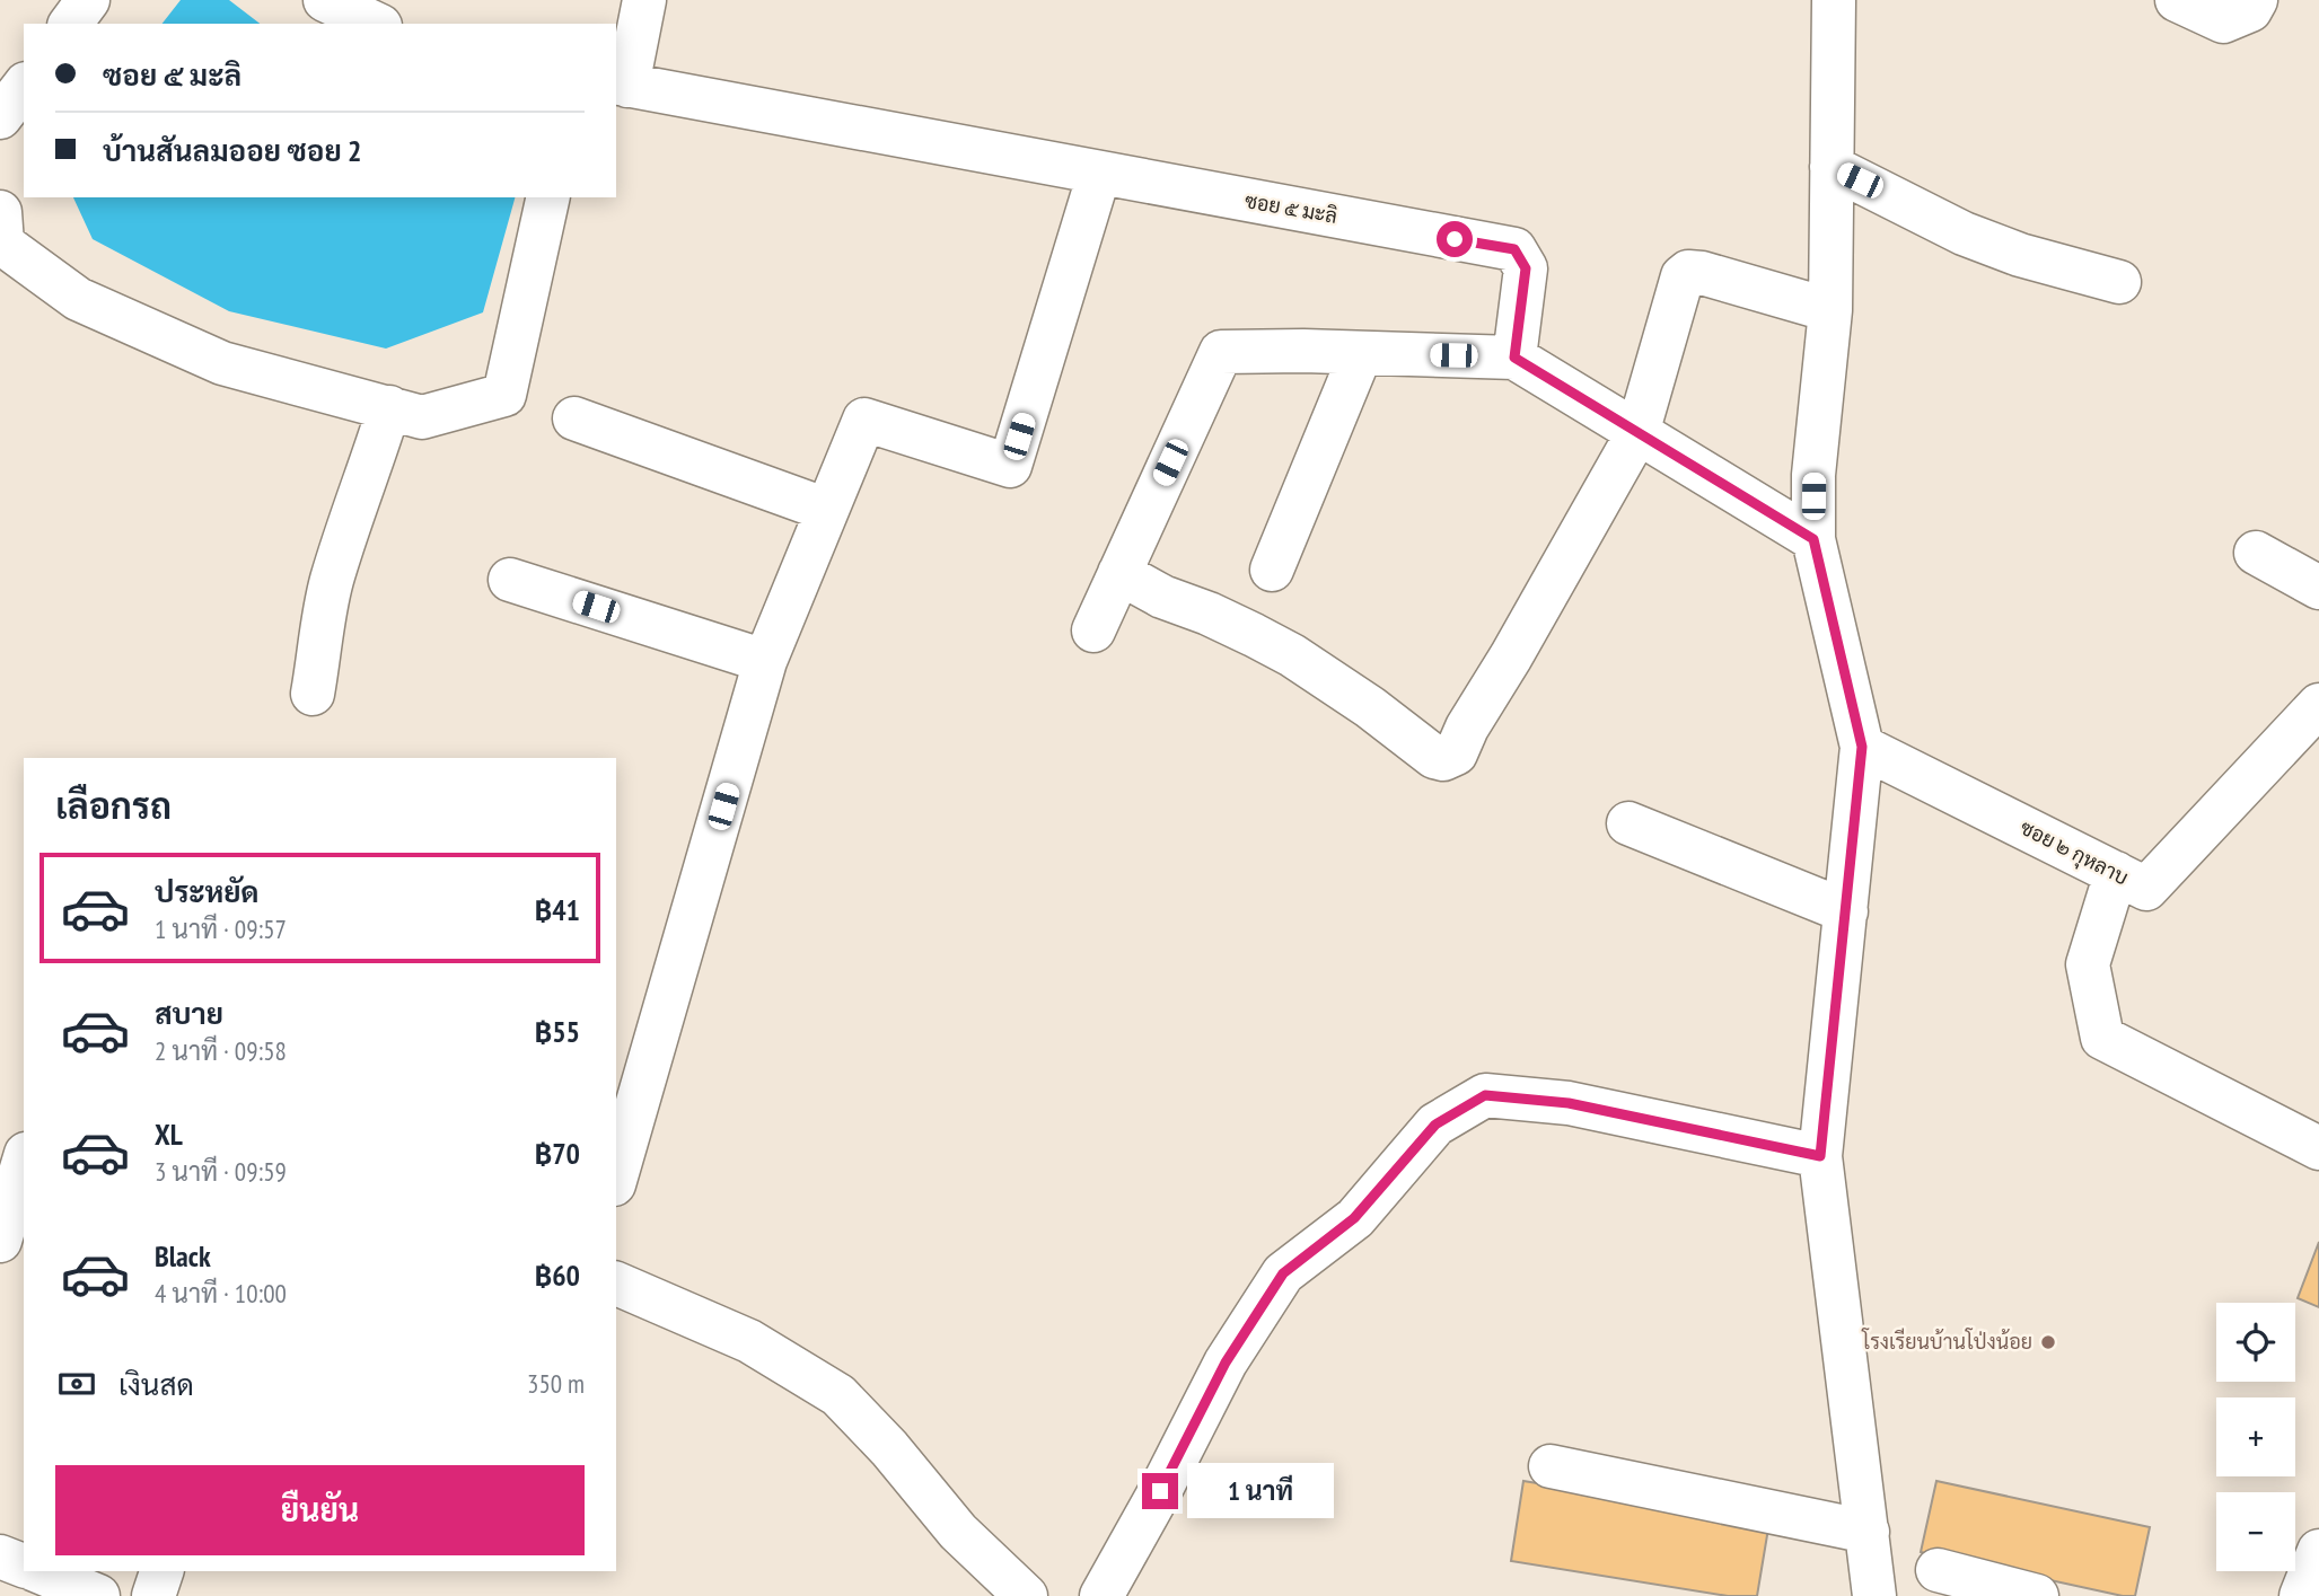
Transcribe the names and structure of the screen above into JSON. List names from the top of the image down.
{
  "streets": {
    "street": ["ซอย ๕ มะลิ", "ซอย ๒ กุหลาบ"]
  },
  "places": ["โรงเรียนบ้านโป่งน้อย"],
  "page": {
    "banner": ["ซอย ๕ มะลิ", "บ้านสันลมออย ซอย 2"],
    "heading": "เลือกรถ",
    "list": [
      {
        "name": "ประหยัด",
        "note": "1 นาที · 09:57",
        "value": "฿41"
      },
      {
        "name": "สบาย",
        "note": "2 นาที · 09:58",
        "value": "฿55"
      },
      {
        "name": "XL",
        "note": "3 นาที · 09:59",
        "value": "฿70"
      },
      {
        "name": "Black",
        "note": "4 นาที · 10:00",
        "value": "฿60"
      }
    ],
    "map_buttons": ["+", "−"],
    "pay": ["เงินสด", "350 m"],
    "buttons": "ยืนยัน",
    "bubble": "1 นาที"
  }
}
